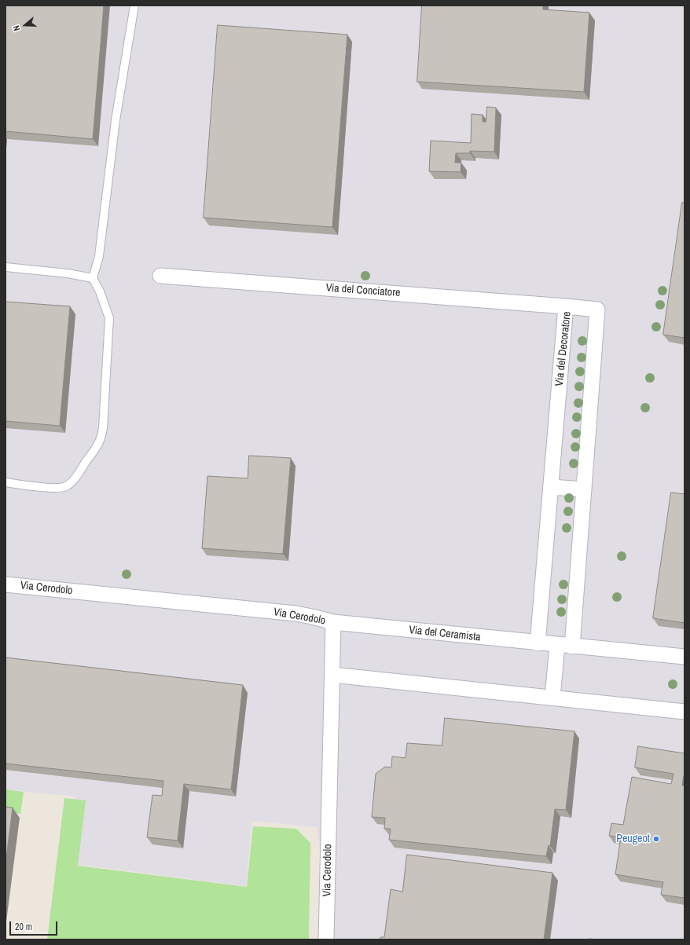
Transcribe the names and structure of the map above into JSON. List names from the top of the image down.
{
  "streets": {
    "street": [
      "Via del Conciatore",
      "Via del Decoratore",
      "Via Cerodolo",
      "Via del Ceramista"
    ]
  },
  "crossings": [
    ["Via del Conciatore", "Via del Decoratore"],
    ["Via del Decoratore", "Via del Ceramista"],
    ["Via Cerodolo", "Via del Ceramista"]
  ],
  "places": ["Peugeot"],
  "scale_bar": "20 m",
  "north": "left"
}
